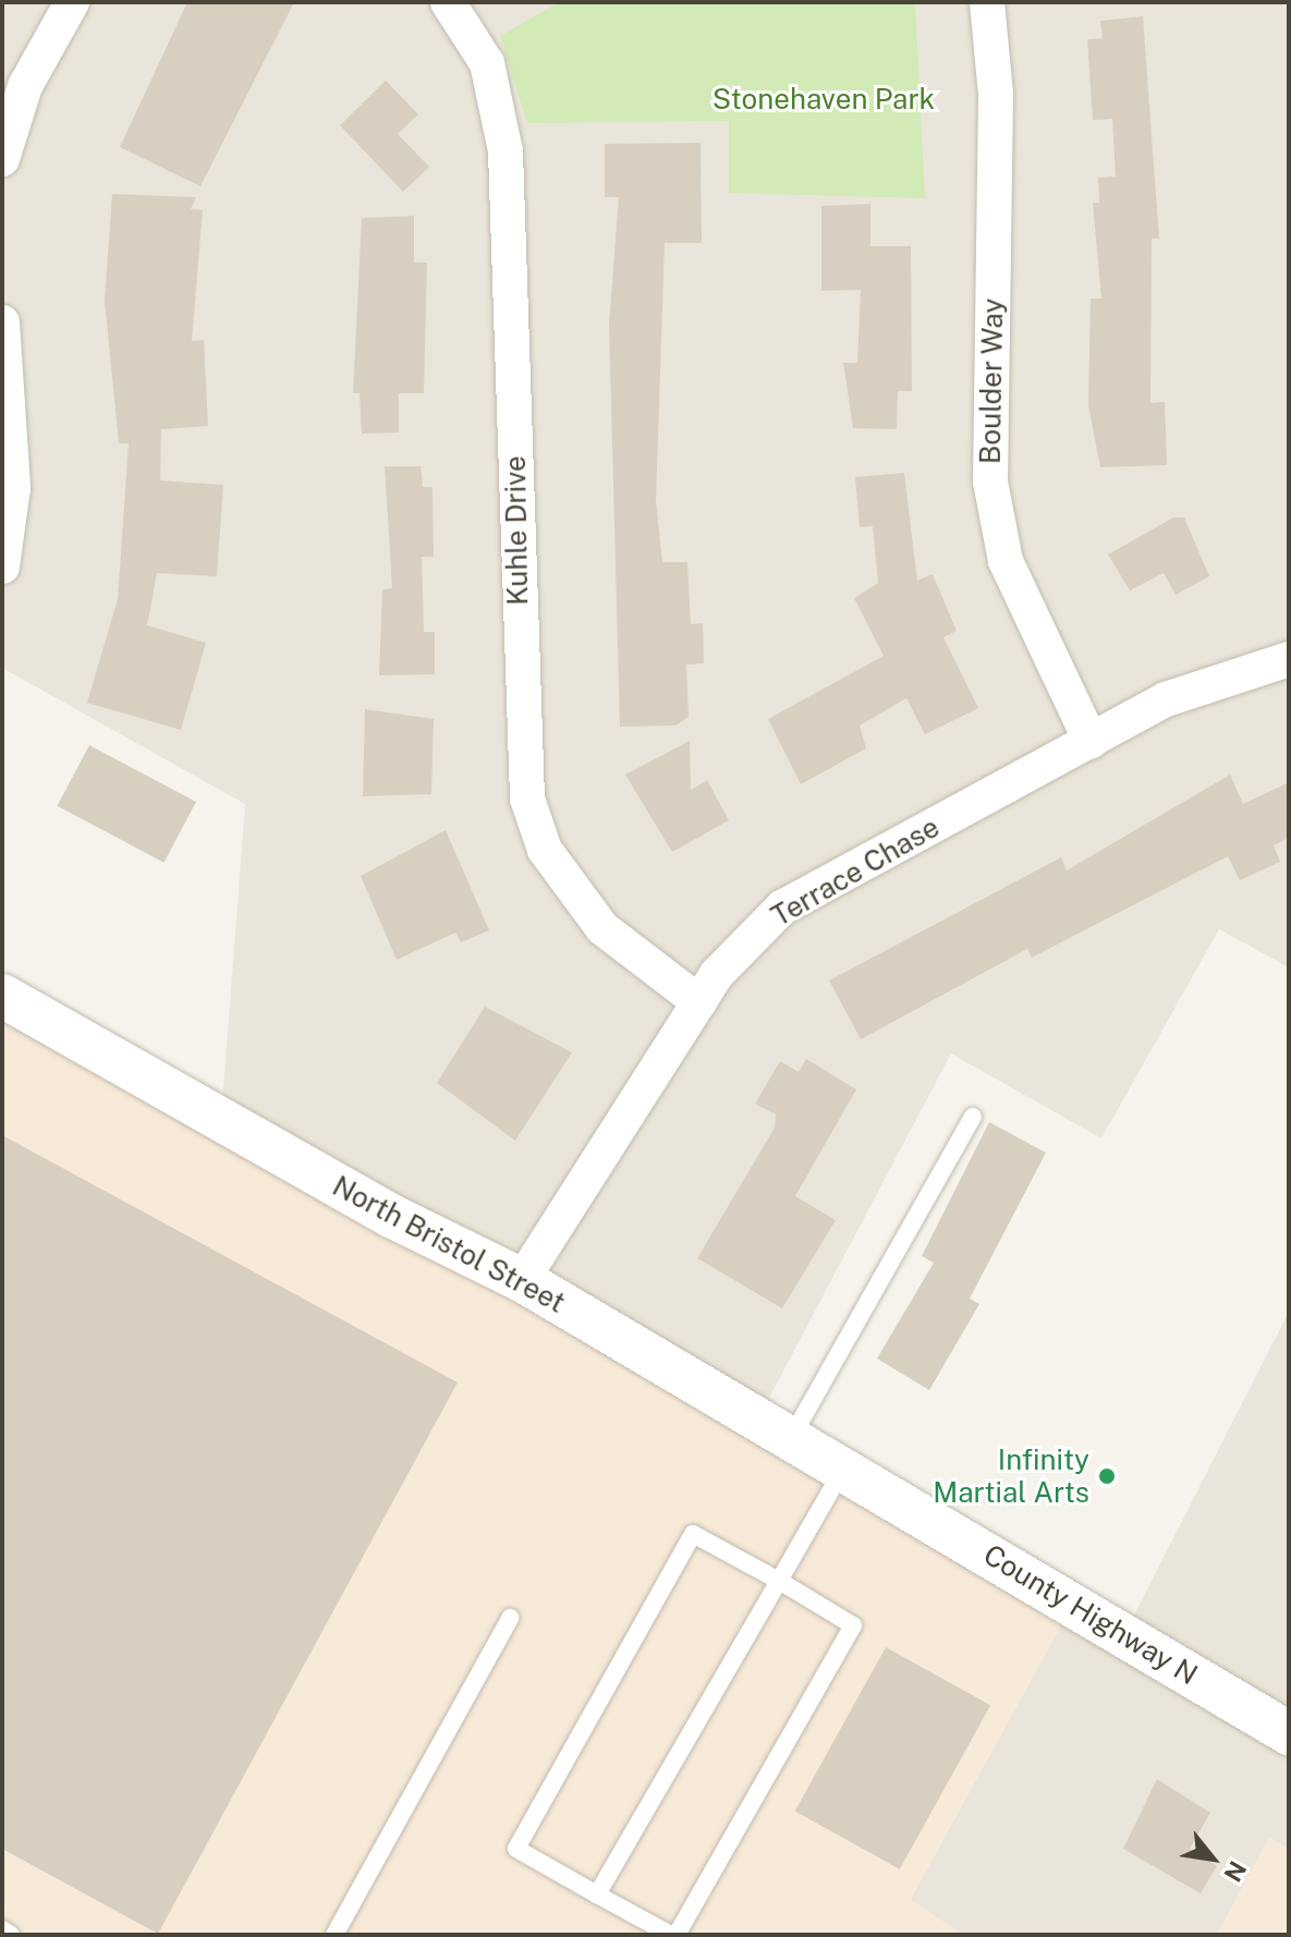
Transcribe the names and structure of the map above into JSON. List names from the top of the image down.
{
  "streets": {
    "street": [
      "Boulder Way",
      "Kuhle Drive",
      "Terrace Chase",
      "North Bristol Street",
      "County Highway N"
    ]
  },
  "crossings": [
    ["Boulder Way", "Terrace Chase"],
    ["Kuhle Drive", "Terrace Chase"],
    ["Terrace Chase", "North Bristol Street"],
    ["North Bristol Street", "County Highway N"]
  ],
  "parks": ["Stonehaven Park"],
  "places": ["Infinity Martial Arts"],
  "north": "bottom right"
}
